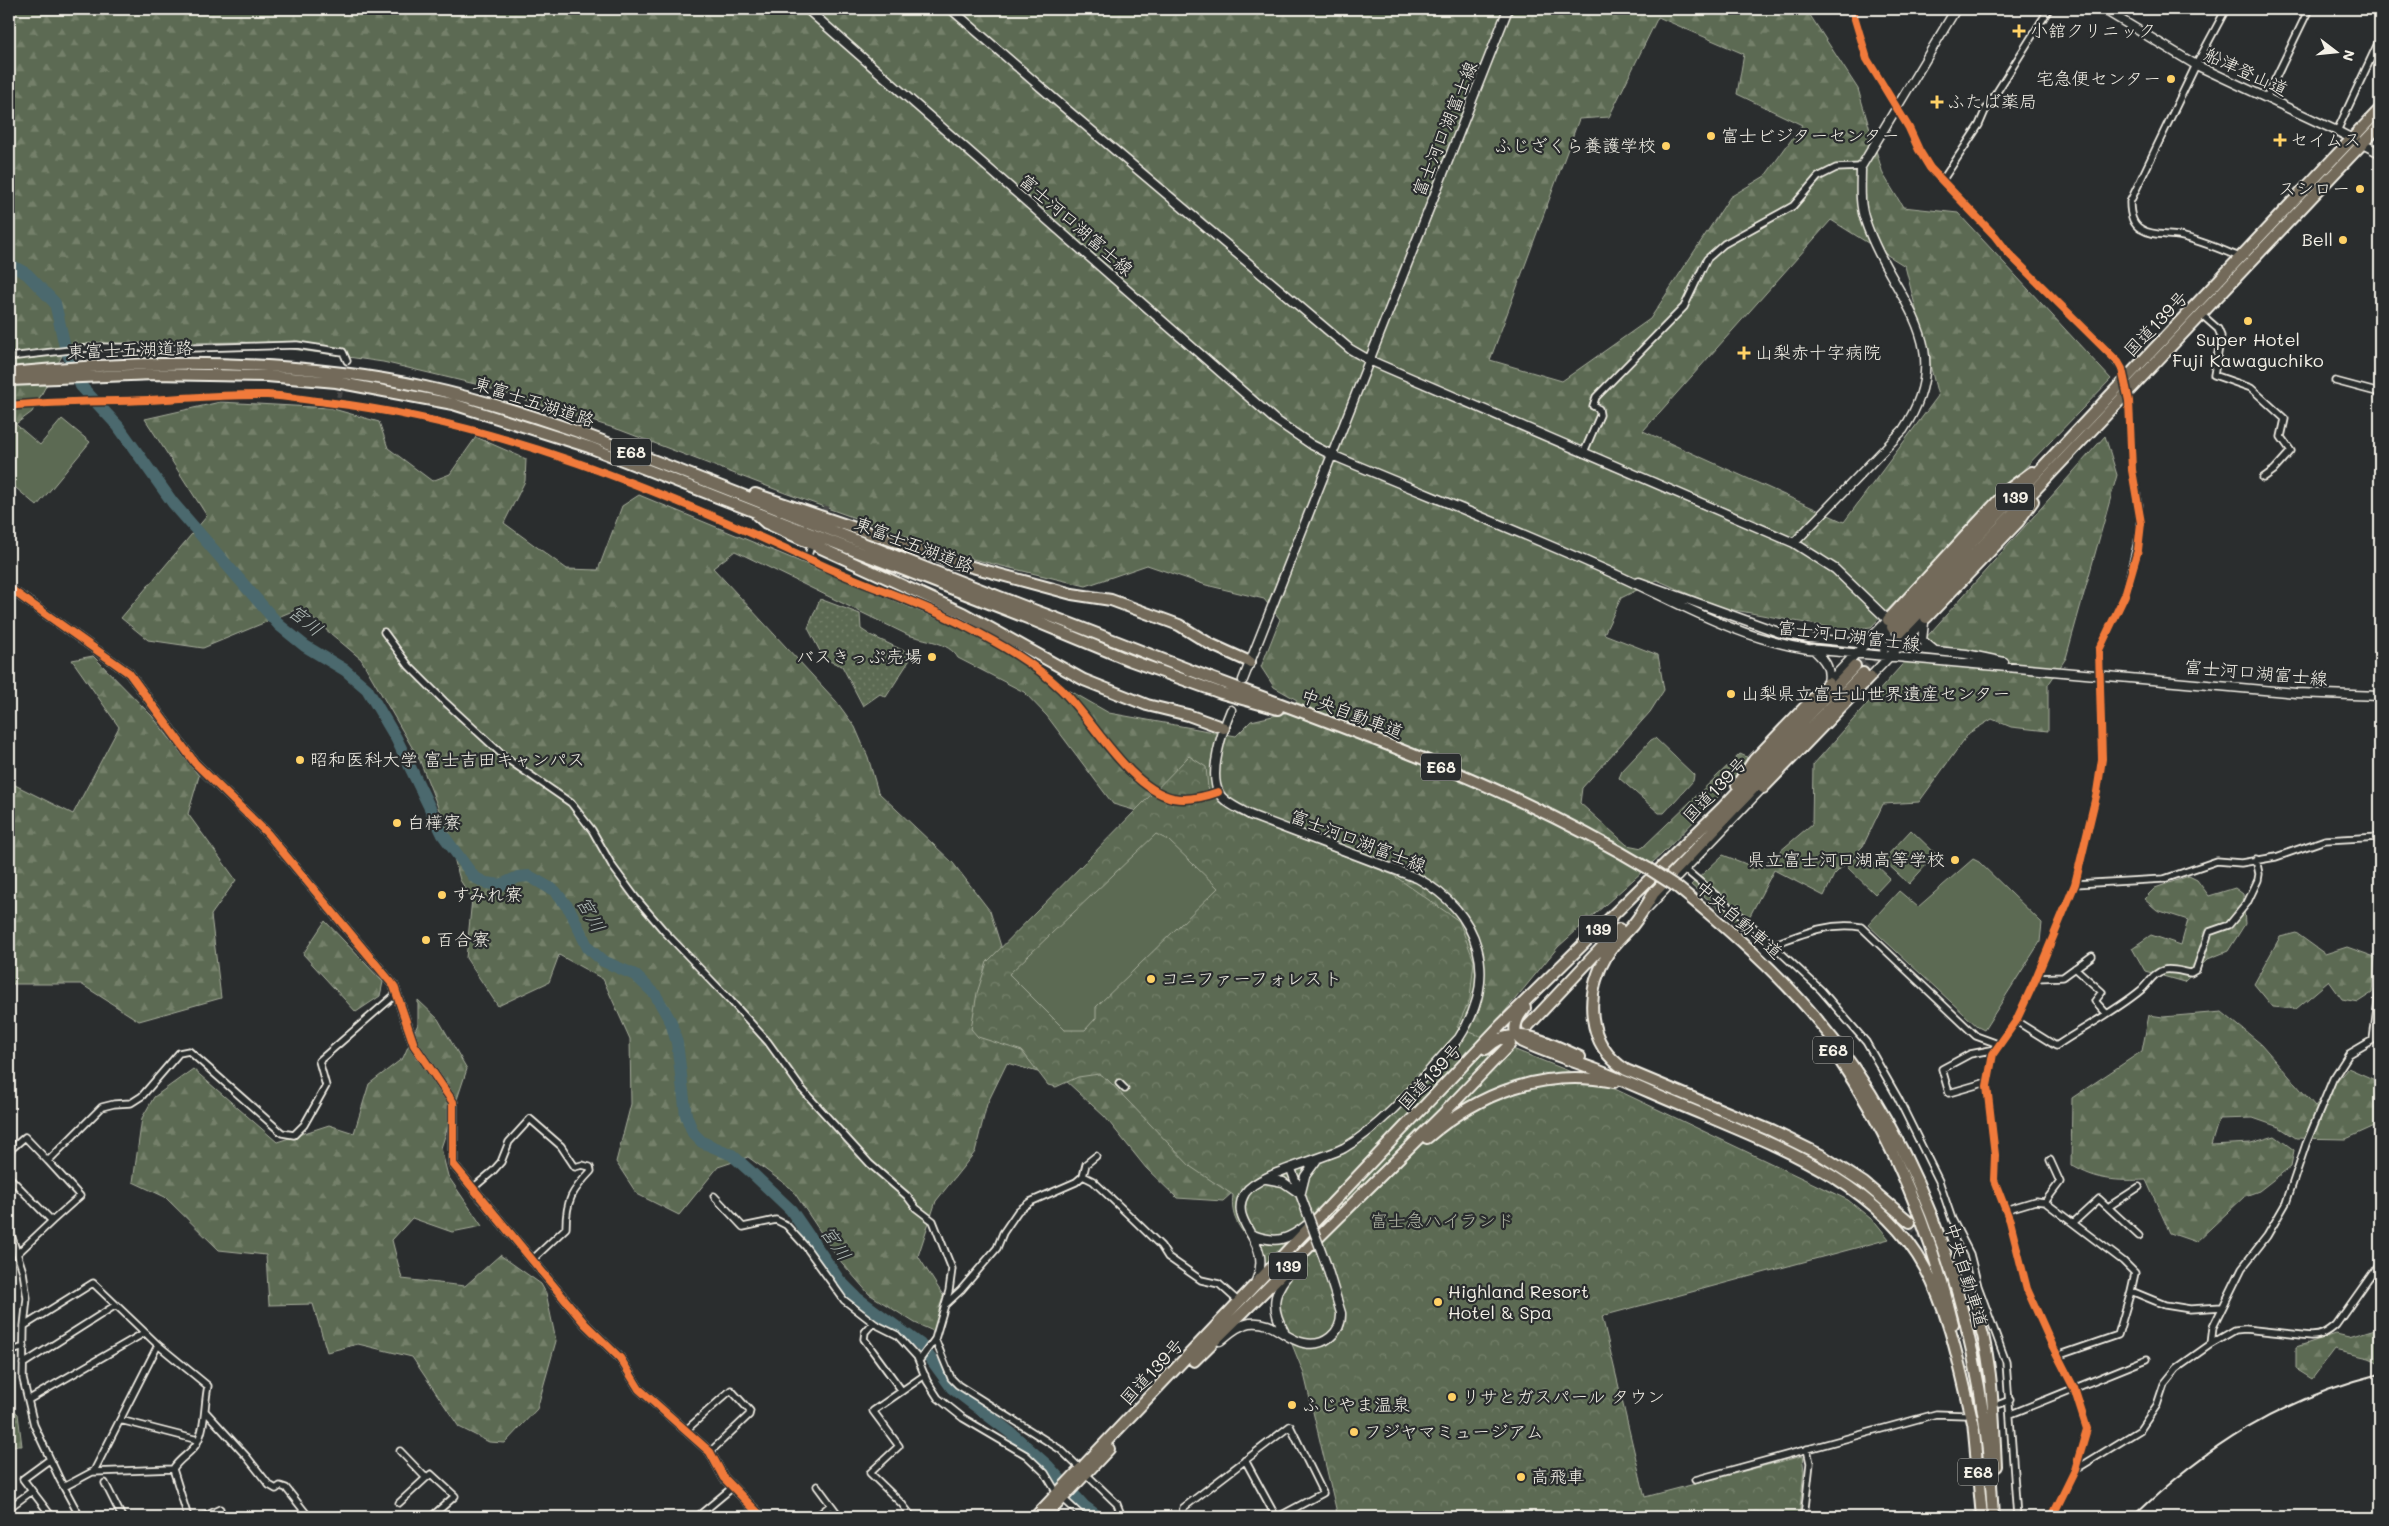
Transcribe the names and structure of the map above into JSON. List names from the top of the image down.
{
  "streets": {
    "highway": [
      "国道139号",
      "東富士五湖道路",
      "E68",
      "139",
      "中央自動車道"
    ],
    "main road": ["船津登山道", "富士河口湖富士線"]
  },
  "crossings": [
    ["船津登山道", "国道139号"],
    ["富士河口湖富士線", "国道139号"],
    ["東富士五湖道路", "E68"],
    ["東富士五湖道路", "中央自動車道"]
  ],
  "water": ["宮川"],
  "parks": ["富士急ハイランド"],
  "places": {
    "health": [
      "小舘クリニック",
      "ふたば薬局",
      "セイムス",
      "山梨赤十字病院"
    ],
    "other": [
      "宅急便センター",
      "富士ビジターセンター",
      "ふじざくら養護学校",
      "スシロー",
      "Bell",
      "Super Hotel Fuji Kawaguchiko",
      "バスきっぷ売場",
      "山梨県立富士山世界遺産センター",
      "昭和医科大学 富士吉田キャンパス",
      "白樺寮",
      "県立富士河口湖高等学校",
      "すみれ寮",
      "百合寮",
      "コニファーフォレスト",
      "Highland Resort Hotel & Spa",
      "リサとガスパール タウン",
      "ふじやま温泉",
      "フジヤマミュージアム",
      "高飛車"
    ]
  },
  "north": "right"
}
